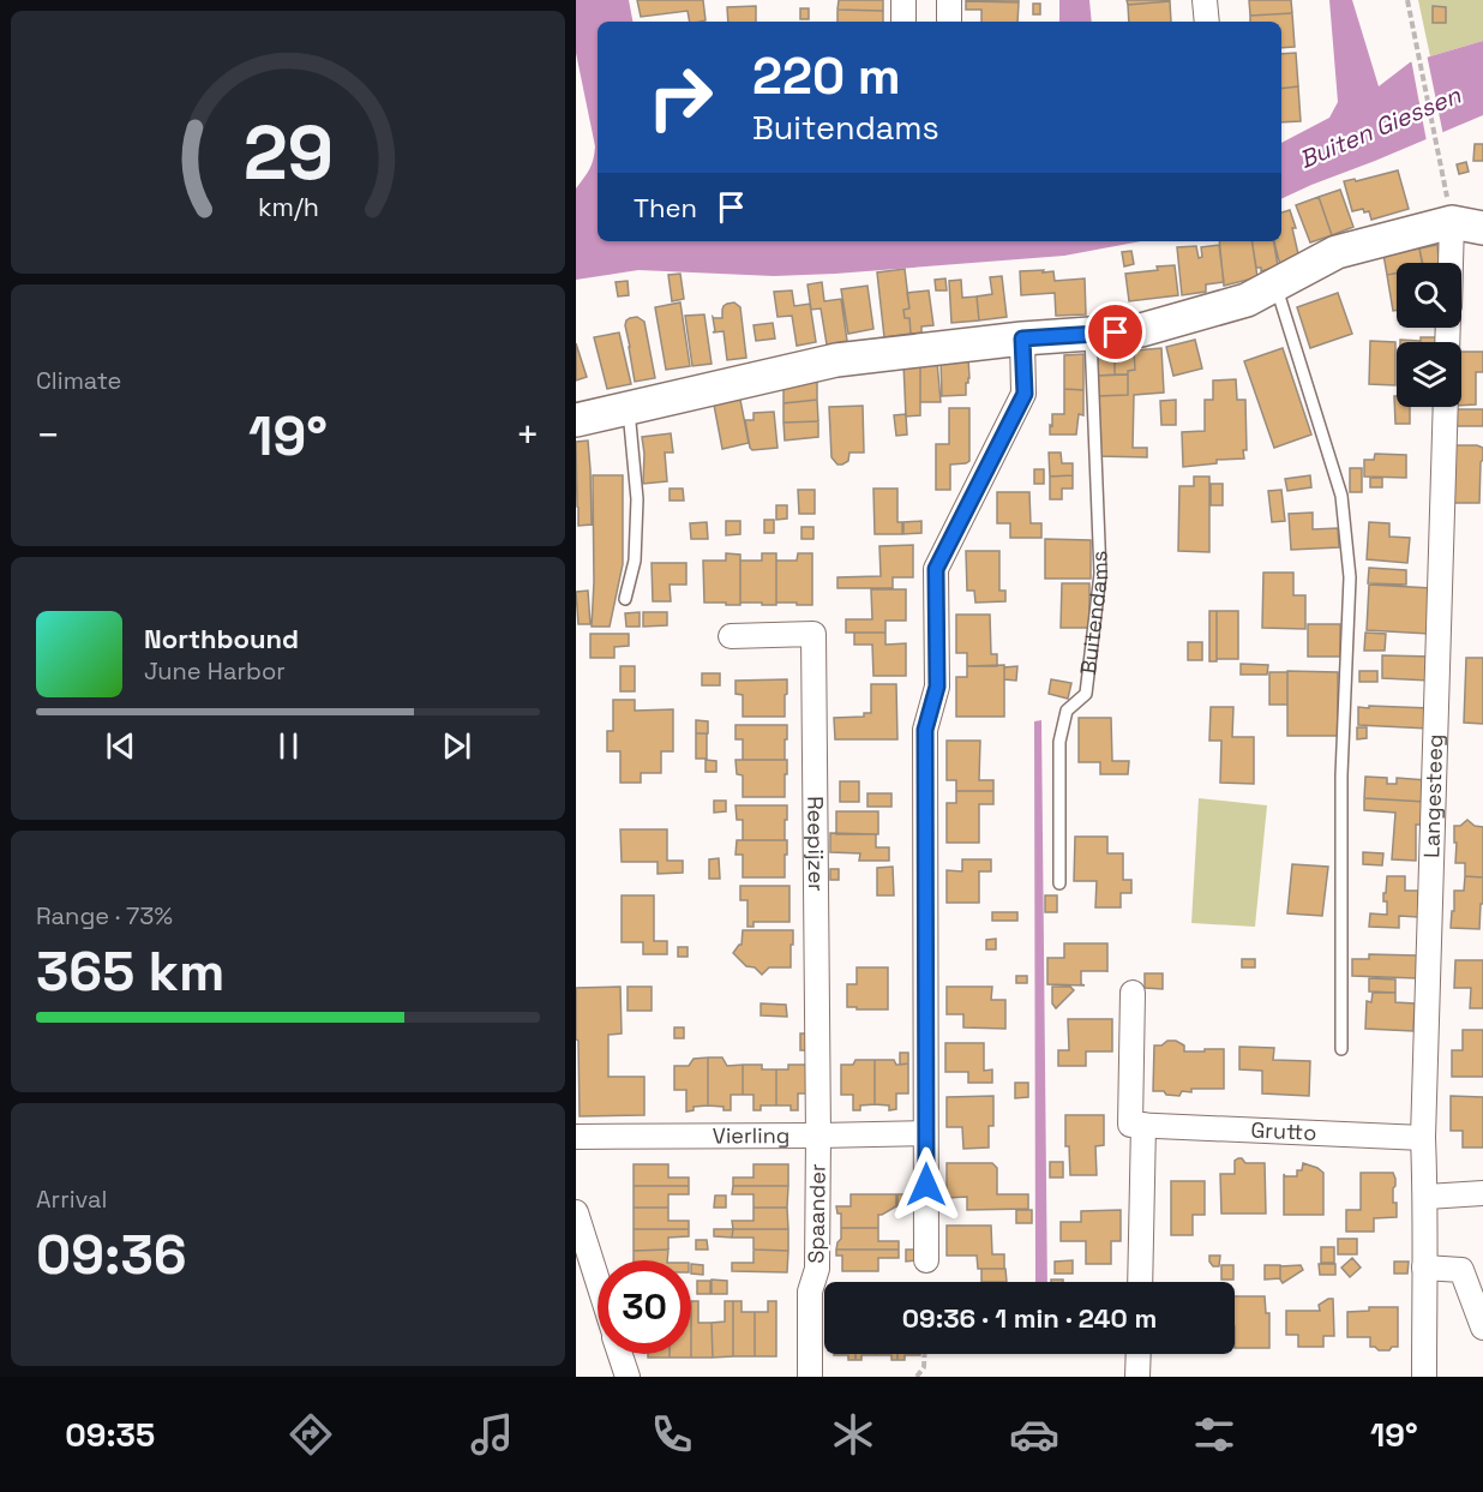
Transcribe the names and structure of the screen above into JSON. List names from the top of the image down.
{
  "streets": {
    "street": [
      "Langesteeg",
      "Reepijzer",
      "Grutto",
      "Vierling",
      "Spaander"
    ],
    "lane": ["Buitendams"]
  },
  "crossings": [
    ["Langesteeg", "Grutto"],
    ["Reepijzer", "Vierling"],
    ["Reepijzer", "Spaander"],
    ["Vierling", "Spaander"]
  ],
  "water": ["Buiten Giessen"],
  "page": {
    "turn": ["220 m", "Buitendams"],
    "then": "Then",
    "tile": [
      "Climate",
      ["Range · 73%", "365 km"],
      ["Arrival", "09:36"]
    ],
    "heat": ["−", "19°", "+"],
    "song": ["Northbound", "June Harbor"],
    "limit": "30",
    "trip": "09:36 · 1 min · 240 m",
    "tabs": ["09:35", "19°"],
    "gauge": ["29", "km/h"]
  }
}
